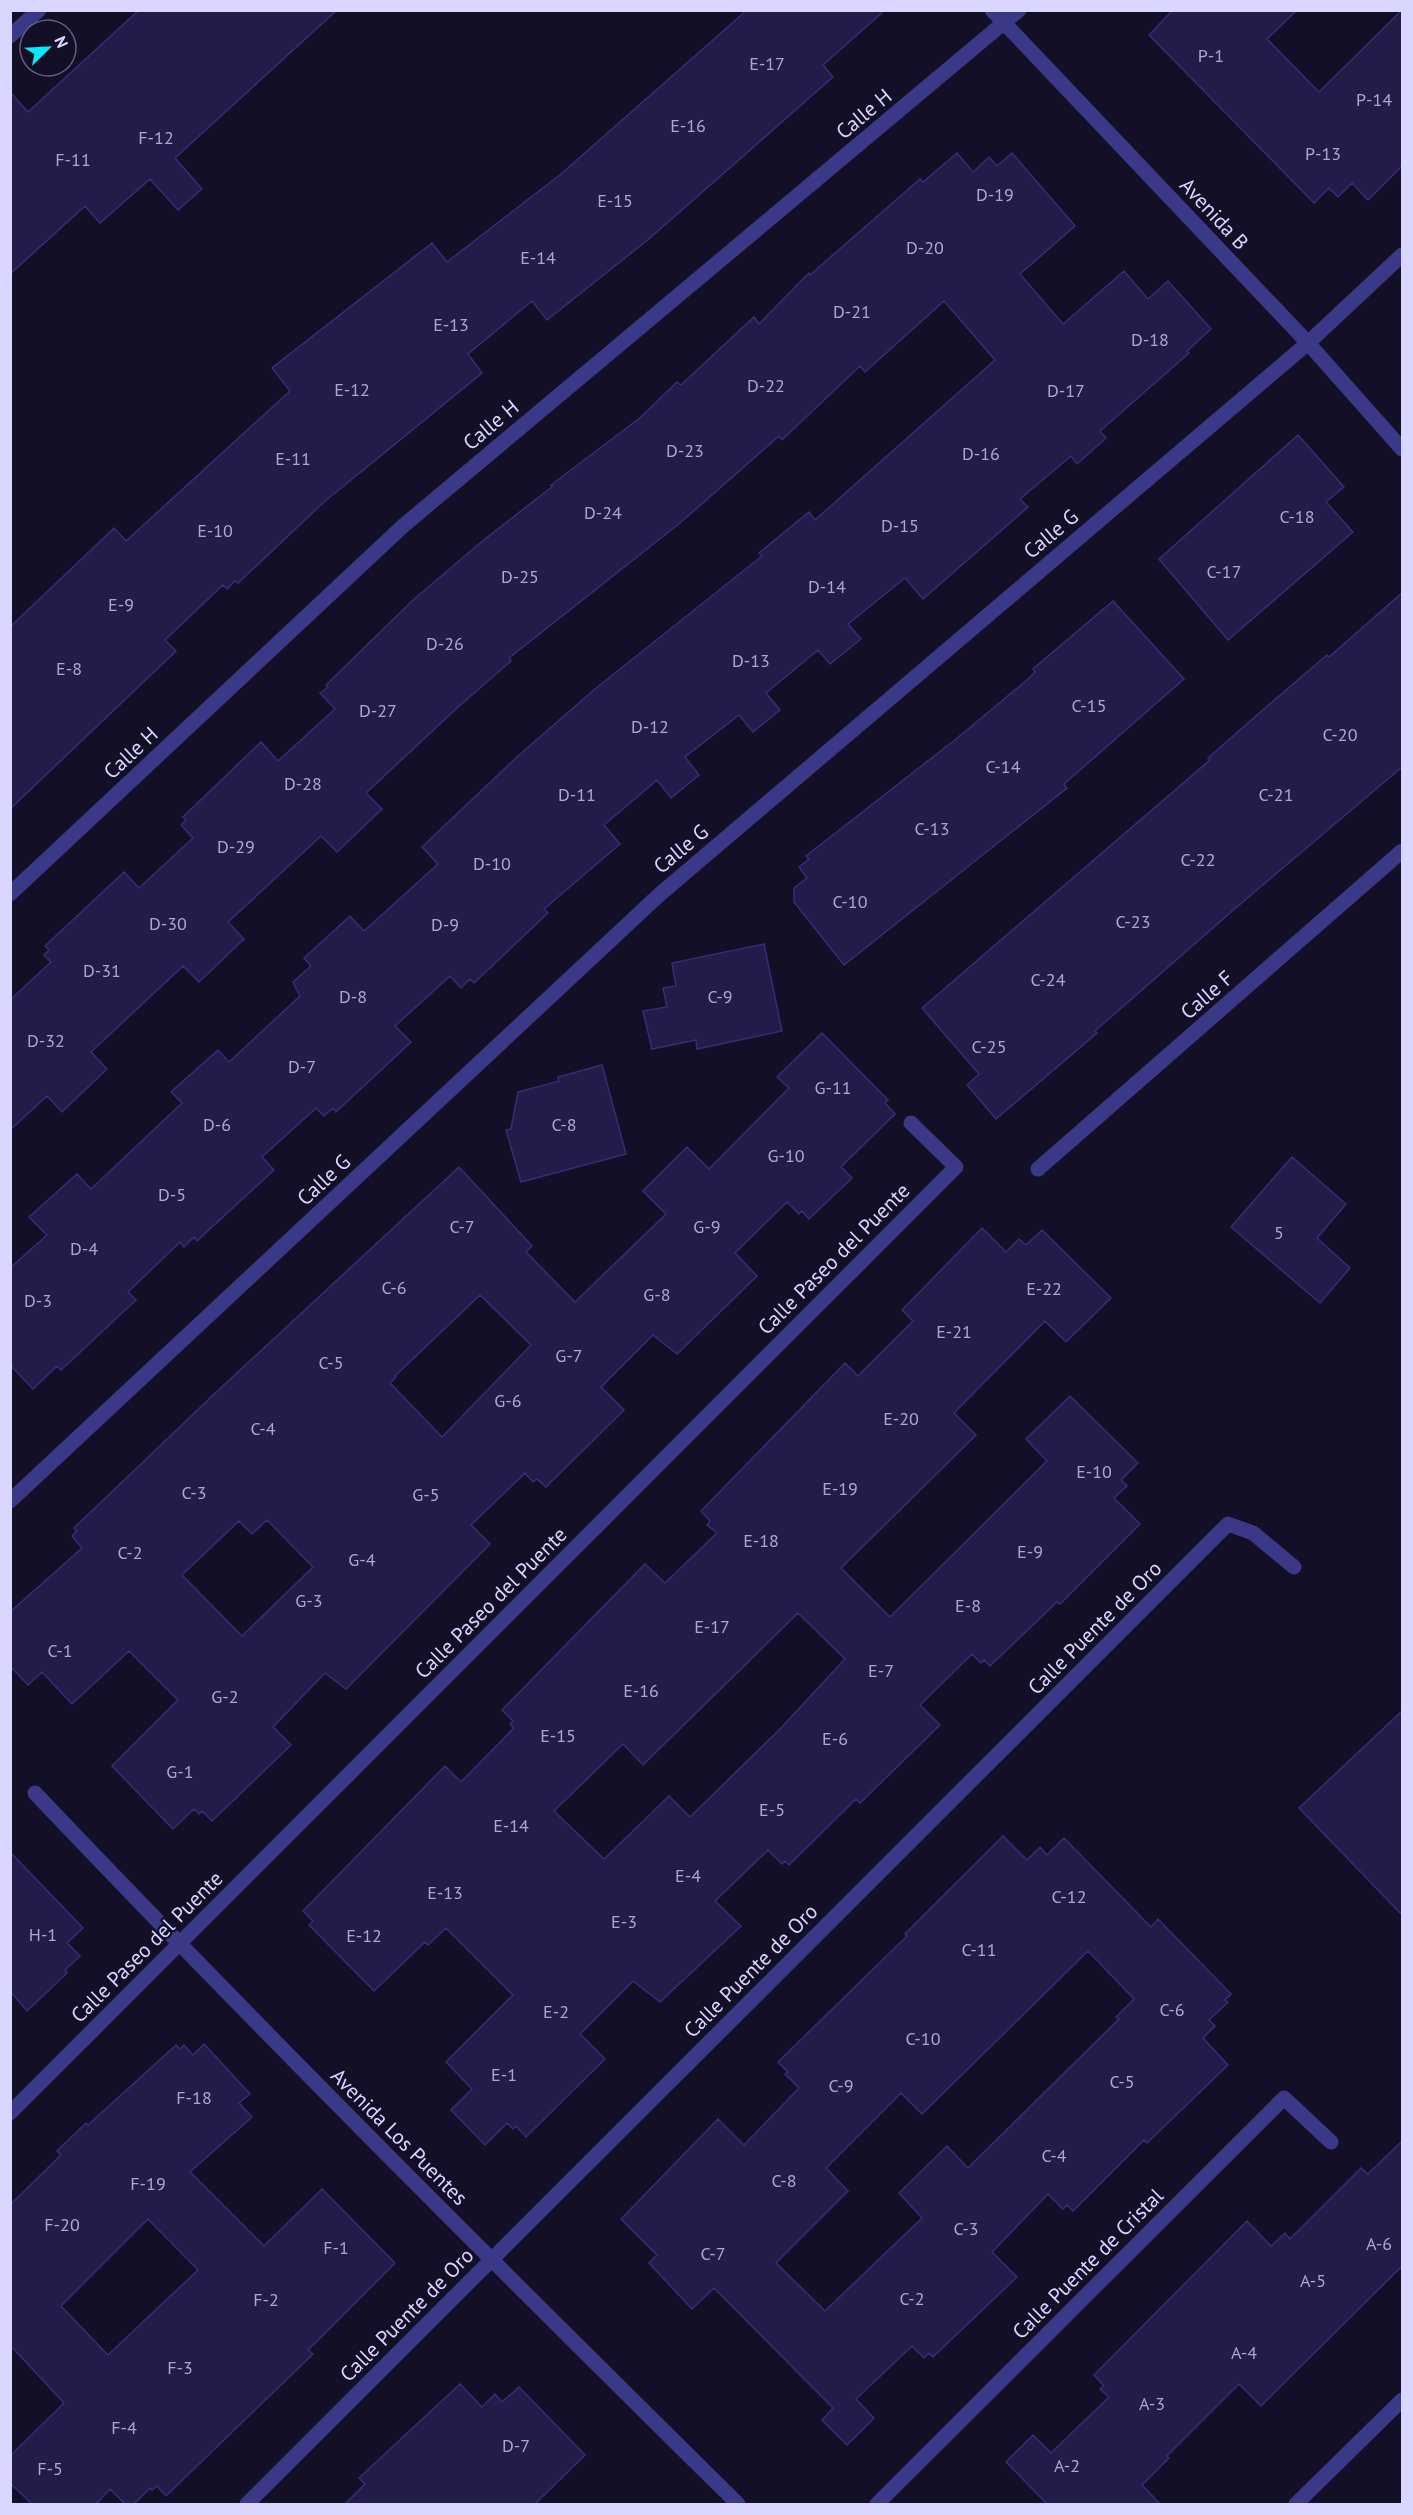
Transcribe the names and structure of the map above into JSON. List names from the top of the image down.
{
  "streets": {
    "street": [
      "Calle H",
      "Avenida B",
      "Calle G",
      "Calle F",
      "Calle Paseo del Puente",
      "Calle Puente de Oro",
      "Avenida Los Puentes",
      "Calle Puente de Cristal"
    ]
  },
  "crossings": [
    ["Calle H", "Avenida B"],
    ["Avenida B", "Calle G"],
    ["Calle Paseo del Puente", "Avenida Los Puentes"],
    ["Calle Puente de Oro", "Avenida Los Puentes"]
  ],
  "house_numbers": [
    "P-1",
    "E-17",
    "P-14",
    "E-16",
    "F-12",
    "P-13",
    "F-11",
    "D-19",
    "E-15",
    "D-20",
    "E-14",
    "D-21",
    "E-13",
    "D-18",
    "D-22",
    "E-12",
    "D-17",
    "D-23",
    "D-16",
    "E-11",
    "D-24",
    "C-18",
    "D-15",
    "E-10",
    "C-17",
    "D-25",
    "D-14",
    "E-9",
    "D-26",
    "D-13",
    "E-8",
    "C-15",
    "D-27",
    "D-12",
    "C-20",
    "C-14",
    "D-28",
    "D-11",
    "C-21",
    "C-13",
    "D-29",
    "C-22",
    "D-10",
    "C-10",
    "C-23",
    "D-30",
    "D-9",
    "D-31",
    "C-24",
    "D-8",
    "C-9",
    "D-32",
    "C-25",
    "D-7",
    "G-11",
    "D-6",
    "C-8",
    "G-10",
    "D-5",
    "C-7",
    "G-9",
    "5",
    "D-4",
    "C-6",
    "E-22",
    "G-8",
    "D-3",
    "E-21",
    "G-7",
    "C-5",
    "G-6",
    "E-20",
    "C-4",
    "E-10",
    "E-19",
    "C-3",
    "G-5",
    "E-18",
    "E-9",
    "C-2",
    "G-4",
    "G-3",
    "E-8",
    "E-17",
    "C-1",
    "E-7",
    "E-16",
    "G-2",
    "E-15",
    "E-6",
    "G-1",
    "E-5",
    "E-14",
    "E-4",
    "E-13",
    "C-12",
    "E-3",
    "H-1",
    "E-12",
    "C-11",
    "C-6",
    "E-2",
    "C-10",
    "E-1",
    "C-5",
    "C-9",
    "F-18",
    "C-4",
    "C-8",
    "F-19",
    "F-20",
    "C-3",
    "A-6",
    "F-1",
    "C-7",
    "A-5",
    "C-2",
    "F-2",
    "A-4",
    "F-3",
    "A-3",
    "F-4",
    "D-7",
    "A-2",
    "F-5"
  ],
  "north": "top right"
}
